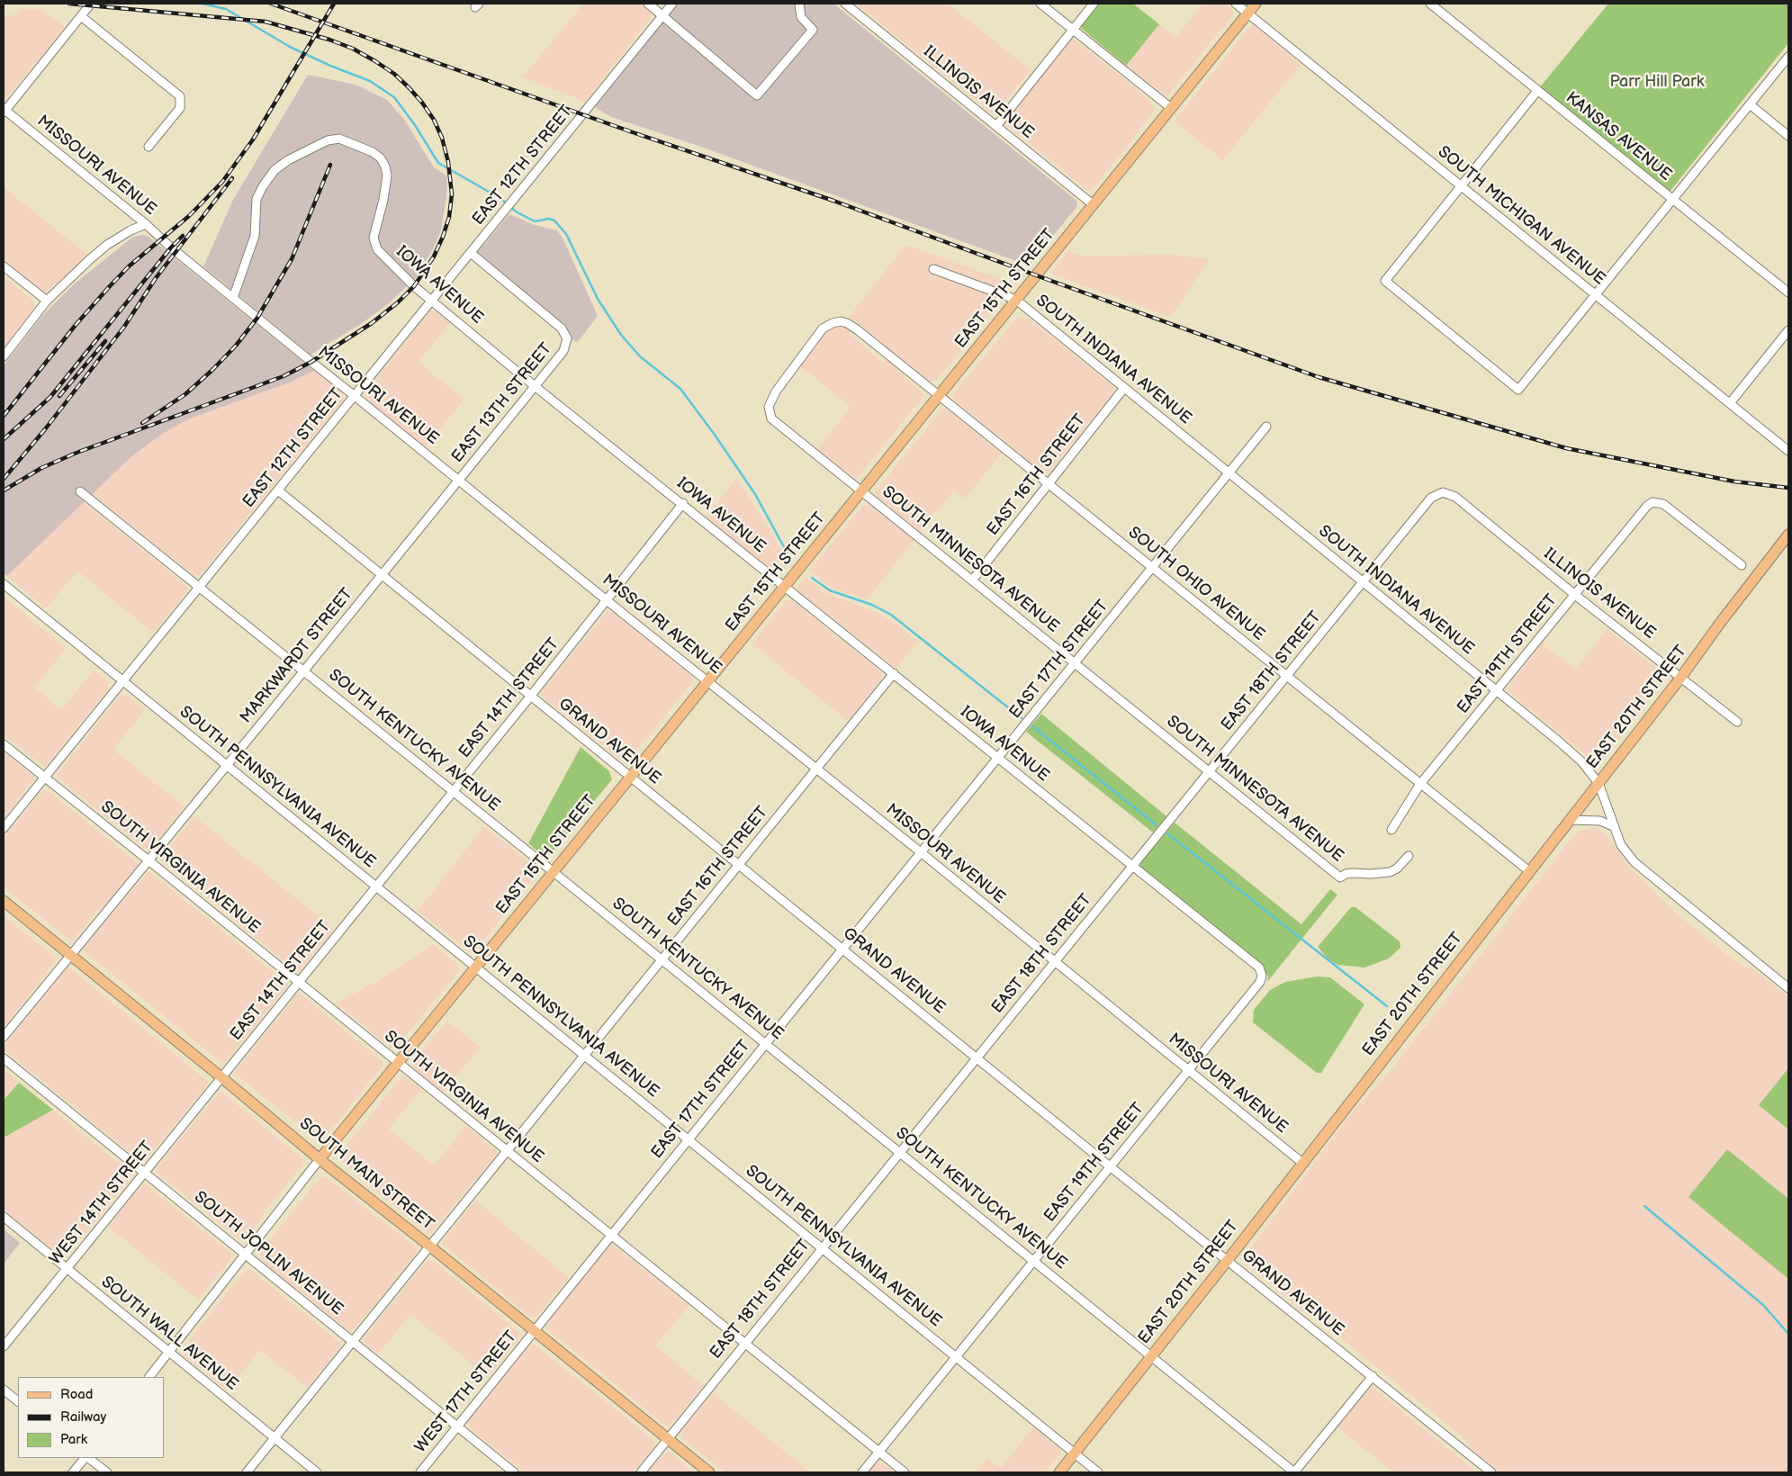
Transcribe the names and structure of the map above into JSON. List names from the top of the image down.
{
  "streets": {
    "main road": ["EAST 15TH STREET", "EAST 20TH STREET", "SOUTH MAIN STREET"],
    "street": [
      "ILLINOIS AVENUE",
      "KANSAS AVENUE",
      "MISSOURI AVENUE",
      "EAST 12TH STREET",
      "SOUTH MICHIGAN AVENUE",
      "IOWA AVENUE",
      "SOUTH INDIANA AVENUE",
      "EAST 13TH STREET",
      "EAST 16TH STREET",
      "SOUTH MINNESOTA AVENUE",
      "SOUTH OHIO AVENUE",
      "EAST 19TH STREET",
      "MARKWARDT STREET",
      "EAST 17TH STREET",
      "EAST 18TH STREET",
      "EAST 14TH STREET",
      "SOUTH KENTUCKY AVENUE",
      "GRAND AVENUE",
      "SOUTH PENNSYLVANIA AVENUE",
      "SOUTH VIRGINIA AVENUE",
      "WEST 14TH STREET",
      "SOUTH JOPLIN AVENUE",
      "SOUTH WALL AVENUE",
      "WEST 17TH STREET"
    ]
  },
  "crossings": [
    ["ILLINOIS AVENUE", "EAST 15TH STREET"],
    ["ILLINOIS AVENUE", "EAST 19TH STREET"],
    ["ILLINOIS AVENUE", "EAST 18TH STREET"],
    ["ILLINOIS AVENUE", "EAST 20TH STREET"],
    ["MISSOURI AVENUE", "EAST 12TH STREET"],
    ["MISSOURI AVENUE", "IOWA AVENUE"],
    ["MISSOURI AVENUE", "EAST 15TH STREET"],
    ["MISSOURI AVENUE", "EAST 13TH STREET"],
    ["MISSOURI AVENUE", "EAST 16TH STREET"],
    ["MISSOURI AVENUE", "EAST 19TH STREET"],
    ["MISSOURI AVENUE", "MARKWARDT STREET"],
    ["MISSOURI AVENUE", "EAST 17TH STREET"],
    ["MISSOURI AVENUE", "EAST 18TH STREET"],
    ["MISSOURI AVENUE", "EAST 14TH STREET"],
    ["MISSOURI AVENUE", "EAST 20TH STREET"],
    ["EAST 12TH STREET", "IOWA AVENUE"],
    ["EAST 12TH STREET", "EAST 13TH STREET"],
    ["EAST 12TH STREET", "SOUTH KENTUCKY AVENUE"],
    ["EAST 12TH STREET", "GRAND AVENUE"],
    ["EAST 12TH STREET", "SOUTH PENNSYLVANIA AVENUE"],
    ["EAST 12TH STREET", "SOUTH VIRGINIA AVENUE"],
    ["SOUTH MICHIGAN AVENUE", "EAST 15TH STREET"],
    ["IOWA AVENUE", "EAST 15TH STREET"],
    ["IOWA AVENUE", "EAST 13TH STREET"],
    ["IOWA AVENUE", "EAST 16TH STREET"],
    ["IOWA AVENUE", "EAST 19TH STREET"],
    ["IOWA AVENUE", "EAST 17TH STREET"],
    ["IOWA AVENUE", "EAST 18TH STREET"],
    ["IOWA AVENUE", "EAST 14TH STREET"],
    ["EAST 15TH STREET", "SOUTH INDIANA AVENUE"],
    ["EAST 15TH STREET", "SOUTH MINNESOTA AVENUE"],
    ["EAST 15TH STREET", "SOUTH OHIO AVENUE"],
    ["EAST 15TH STREET", "SOUTH KENTUCKY AVENUE"],
    ["EAST 15TH STREET", "GRAND AVENUE"],
    ["EAST 15TH STREET", "SOUTH PENNSYLVANIA AVENUE"],
    ["EAST 15TH STREET", "SOUTH VIRGINIA AVENUE"],
    ["EAST 15TH STREET", "SOUTH MAIN STREET"],
    ["SOUTH INDIANA AVENUE", "EAST 16TH STREET"],
    ["SOUTH INDIANA AVENUE", "EAST 19TH STREET"],
    ["SOUTH INDIANA AVENUE", "EAST 17TH STREET"],
    ["SOUTH INDIANA AVENUE", "EAST 18TH STREET"],
    ["SOUTH INDIANA AVENUE", "EAST 20TH STREET"],
    ["EAST 13TH STREET", "MARKWARDT STREET"],
    ["EAST 16TH STREET", "SOUTH MINNESOTA AVENUE"],
    ["EAST 16TH STREET", "SOUTH OHIO AVENUE"],
    ["EAST 16TH STREET", "SOUTH KENTUCKY AVENUE"],
    ["EAST 16TH STREET", "GRAND AVENUE"],
    ["EAST 16TH STREET", "SOUTH PENNSYLVANIA AVENUE"],
    ["EAST 16TH STREET", "SOUTH VIRGINIA AVENUE"],
    ["EAST 16TH STREET", "SOUTH MAIN STREET"],
    ["EAST 16TH STREET", "SOUTH JOPLIN AVENUE"],
    ["EAST 16TH STREET", "SOUTH WALL AVENUE"],
    ["SOUTH MINNESOTA AVENUE", "SOUTH OHIO AVENUE"],
    ["SOUTH MINNESOTA AVENUE", "EAST 17TH STREET"],
    ["SOUTH MINNESOTA AVENUE", "EAST 18TH STREET"],
    ["SOUTH OHIO AVENUE", "EAST 19TH STREET"],
    ["SOUTH OHIO AVENUE", "EAST 17TH STREET"],
    ["SOUTH OHIO AVENUE", "EAST 18TH STREET"],
    ["SOUTH OHIO AVENUE", "EAST 20TH STREET"],
    ["EAST 19TH STREET", "SOUTH KENTUCKY AVENUE"],
    ["EAST 19TH STREET", "GRAND AVENUE"],
    ["EAST 19TH STREET", "SOUTH PENNSYLVANIA AVENUE"],
    ["EAST 19TH STREET", "SOUTH VIRGINIA AVENUE"],
    ["MARKWARDT STREET", "SOUTH KENTUCKY AVENUE"],
    ["MARKWARDT STREET", "GRAND AVENUE"],
    ["MARKWARDT STREET", "SOUTH PENNSYLVANIA AVENUE"],
    ["MARKWARDT STREET", "SOUTH VIRGINIA AVENUE"],
    ["MARKWARDT STREET", "SOUTH MAIN STREET"],
    ["EAST 17TH STREET", "SOUTH KENTUCKY AVENUE"],
    ["EAST 17TH STREET", "GRAND AVENUE"],
    ["EAST 17TH STREET", "SOUTH PENNSYLVANIA AVENUE"],
    ["EAST 17TH STREET", "SOUTH VIRGINIA AVENUE"],
    ["EAST 17TH STREET", "SOUTH MAIN STREET"],
    ["EAST 17TH STREET", "WEST 17TH STREET"],
    ["EAST 18TH STREET", "SOUTH KENTUCKY AVENUE"],
    ["EAST 18TH STREET", "GRAND AVENUE"],
    ["EAST 18TH STREET", "SOUTH PENNSYLVANIA AVENUE"],
    ["EAST 18TH STREET", "SOUTH VIRGINIA AVENUE"],
    ["EAST 18TH STREET", "SOUTH MAIN STREET"],
    ["EAST 14TH STREET", "SOUTH KENTUCKY AVENUE"],
    ["EAST 14TH STREET", "GRAND AVENUE"],
    ["EAST 14TH STREET", "SOUTH PENNSYLVANIA AVENUE"],
    ["EAST 14TH STREET", "SOUTH VIRGINIA AVENUE"],
    ["EAST 14TH STREET", "SOUTH MAIN STREET"],
    ["EAST 14TH STREET", "WEST 14TH STREET"],
    ["EAST 20TH STREET", "SOUTH KENTUCKY AVENUE"],
    ["EAST 20TH STREET", "GRAND AVENUE"],
    ["EAST 20TH STREET", "SOUTH PENNSYLVANIA AVENUE"],
    ["SOUTH MAIN STREET", "WEST 14TH STREET"],
    ["SOUTH MAIN STREET", "WEST 17TH STREET"],
    ["WEST 14TH STREET", "SOUTH JOPLIN AVENUE"],
    ["WEST 14TH STREET", "SOUTH WALL AVENUE"],
    ["SOUTH JOPLIN AVENUE", "WEST 17TH STREET"]
  ],
  "parks": ["Parr Hill Park"],
  "legend": ["Road", "Railway", "Park"]
}
